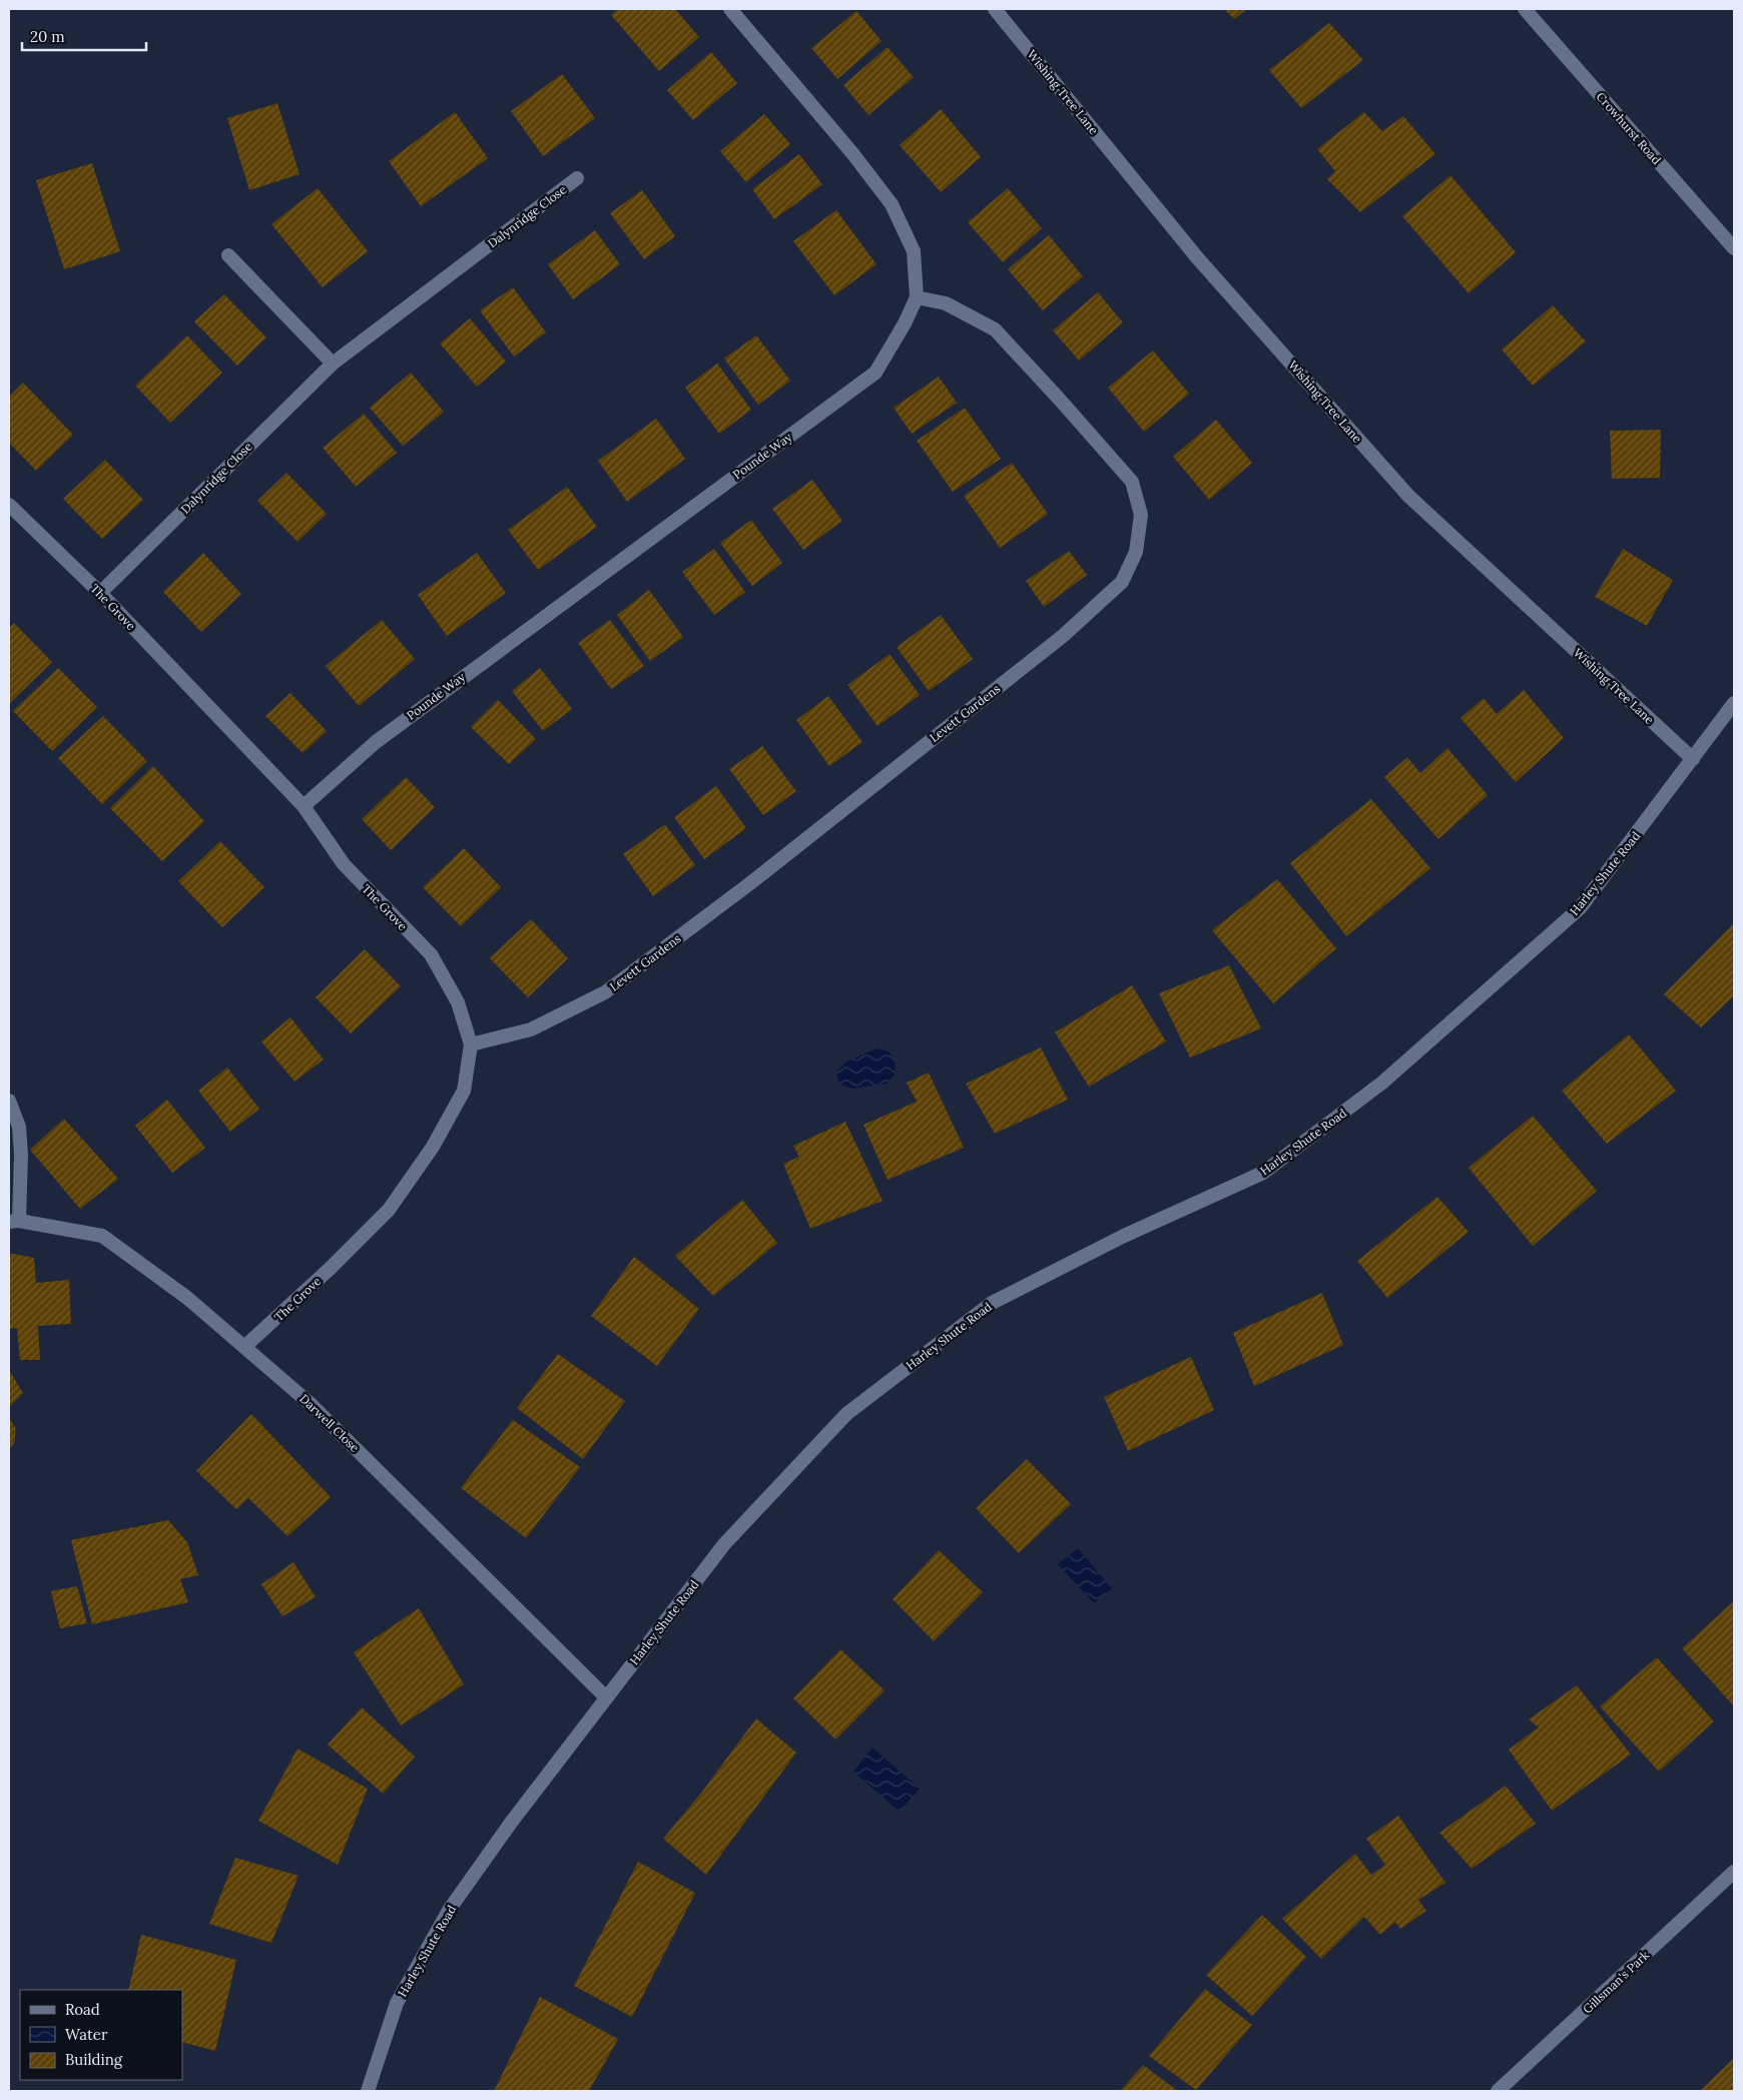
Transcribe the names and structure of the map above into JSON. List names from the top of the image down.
{
  "streets": {
    "street": [
      "Wishing Tree Lane",
      "Crowhurst Road",
      "Dalynridge Close",
      "Pounde Way",
      "The Grove",
      "Levett Gardens",
      "Harley Shute Road",
      "Darwell Close",
      "Gillsman's Park"
    ]
  },
  "crossings": [
    ["Wishing Tree Lane", "Harley Shute Road"],
    ["Dalynridge Close", "The Grove"],
    ["Pounde Way", "The Grove"],
    ["Pounde Way", "Levett Gardens"],
    ["The Grove", "Levett Gardens"],
    ["The Grove", "Darwell Close"],
    ["Harley Shute Road", "Darwell Close"]
  ],
  "legend": ["Road", "Water", "Building"],
  "scale_bar": "20 m"
}
